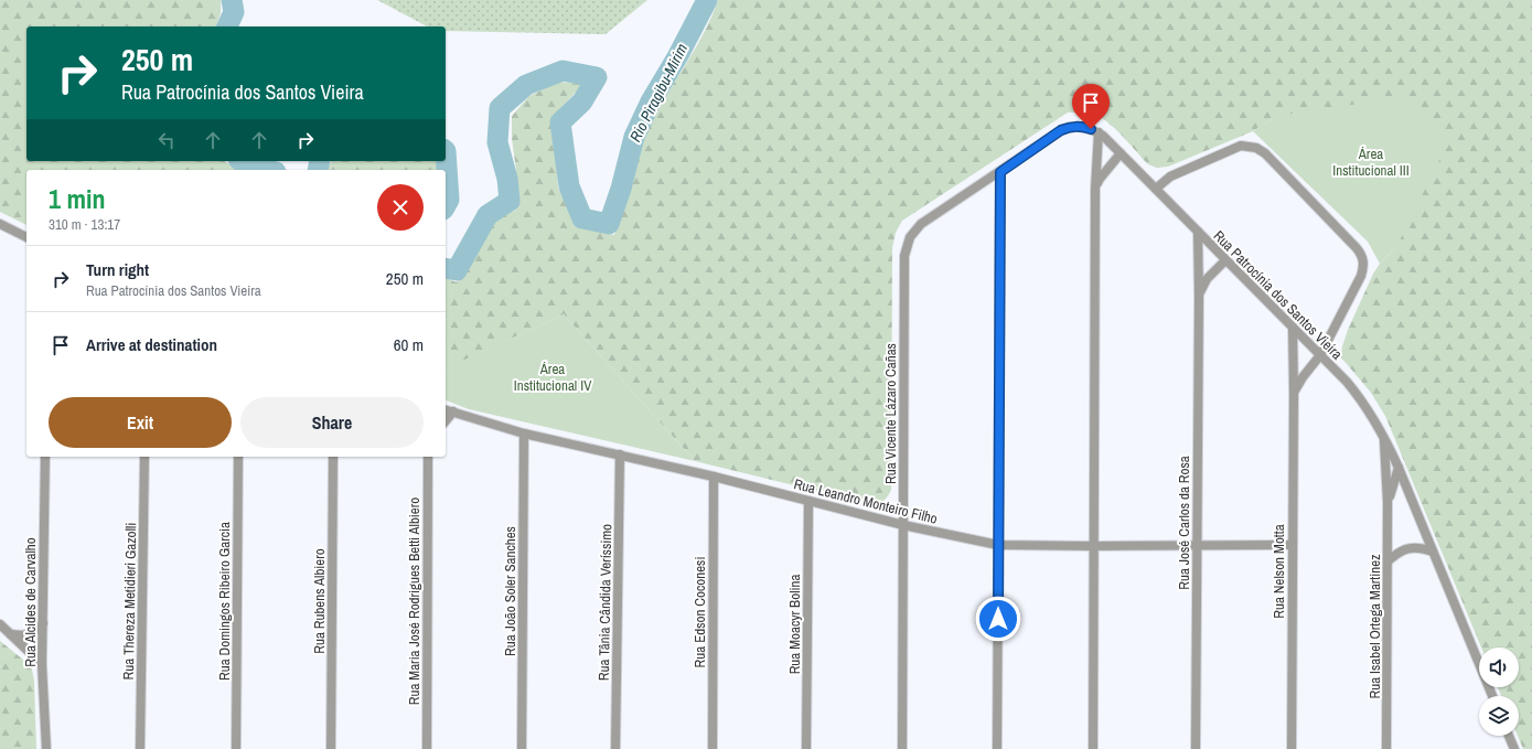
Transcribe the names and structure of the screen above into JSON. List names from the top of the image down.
{
  "streets": {
    "street": [
      "Rua Patrocínia dos Santos Vieira",
      "Rua Vicente Lázaro Cañas",
      "Rua Leandro Monteiro Filho",
      "Rua José Carlos da Rosa",
      "Rua Nelson Motta",
      "Rua João Soler Sanches",
      "Rua Thereza Metidieri Gazolli",
      "Rua Domingos Ribeiro Garcia",
      "Rua Rubens Albiero",
      "Rua Maria José Rodrigues Betti Albiero",
      "Rua Alcides de Carvalho",
      "Rua Tânia Cândida Veríssimo",
      "Rua Edson Coconesi",
      "Rua Moacyr Bolina",
      "Rua Isabel Ortega Martinez"
    ]
  },
  "crossings": [
    ["Rua Patrocínia dos Santos Vieira", "Rua Vicente Lázaro Cañas"],
    ["Rua Patrocínia dos Santos Vieira", "Rua José Carlos da Rosa"],
    ["Rua Patrocínia dos Santos Vieira", "Rua Nelson Motta"],
    ["Rua Patrocínia dos Santos Vieira", "Rua Isabel Ortega Martinez"],
    ["Rua Vicente Lázaro Cañas", "Rua Leandro Monteiro Filho"],
    ["Rua Leandro Monteiro Filho", "Rua José Carlos da Rosa"],
    ["Rua Leandro Monteiro Filho", "Rua Nelson Motta"],
    ["Rua Leandro Monteiro Filho", "Rua João Soler Sanches"],
    ["Rua Leandro Monteiro Filho", "Rua Tânia Cândida Veríssimo"],
    ["Rua Leandro Monteiro Filho", "Rua Edson Coconesi"],
    ["Rua Leandro Monteiro Filho", "Rua Moacyr Bolina"]
  ],
  "water": ["Rio Piragibu-Mirim"],
  "parks": ["Área Institucional III", "Área Institucional IV"],
  "page": {
    "turn": ["250 m", "Rua Patrocínia dos Santos Vieira"],
    "heading": ["1 min", "310 m · 13:17"],
    "list": [
      {
        "name": "Turn right",
        "note": "Rua Patrocínia dos Santos Vieira",
        "value": "250 m"
      },
      {
        "name": "Arrive at destination",
        "value": "60 m"
      }
    ],
    "buttons": ["Exit", "Share"]
  }
}
